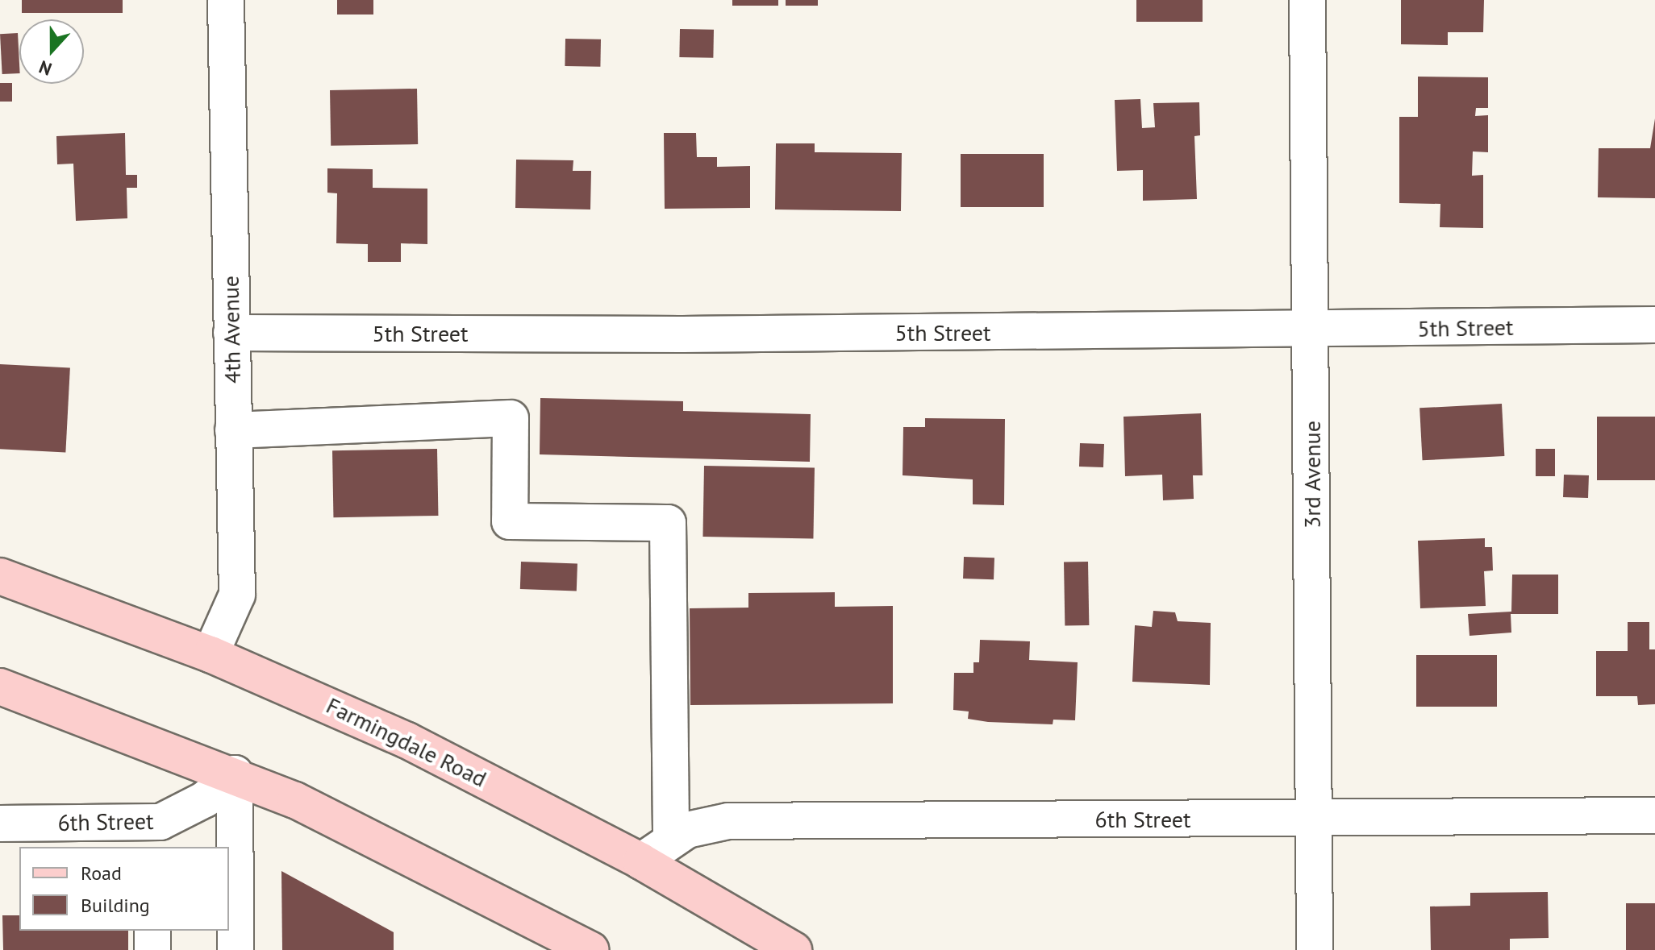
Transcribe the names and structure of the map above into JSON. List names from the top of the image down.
{
  "streets": {
    "main road": ["Farmingdale Road"],
    "street": [
      "5th Street",
      "4th Avenue",
      "3rd Avenue",
      "6th Street"
    ]
  },
  "crossings": [
    ["5th Street", "4th Avenue"],
    ["5th Street", "3rd Avenue"],
    ["4th Avenue", "Farmingdale Road"],
    ["3rd Avenue", "6th Street"],
    ["Farmingdale Road", "6th Street"]
  ],
  "legend": ["Road", "Building"],
  "north": "bottom"
}
